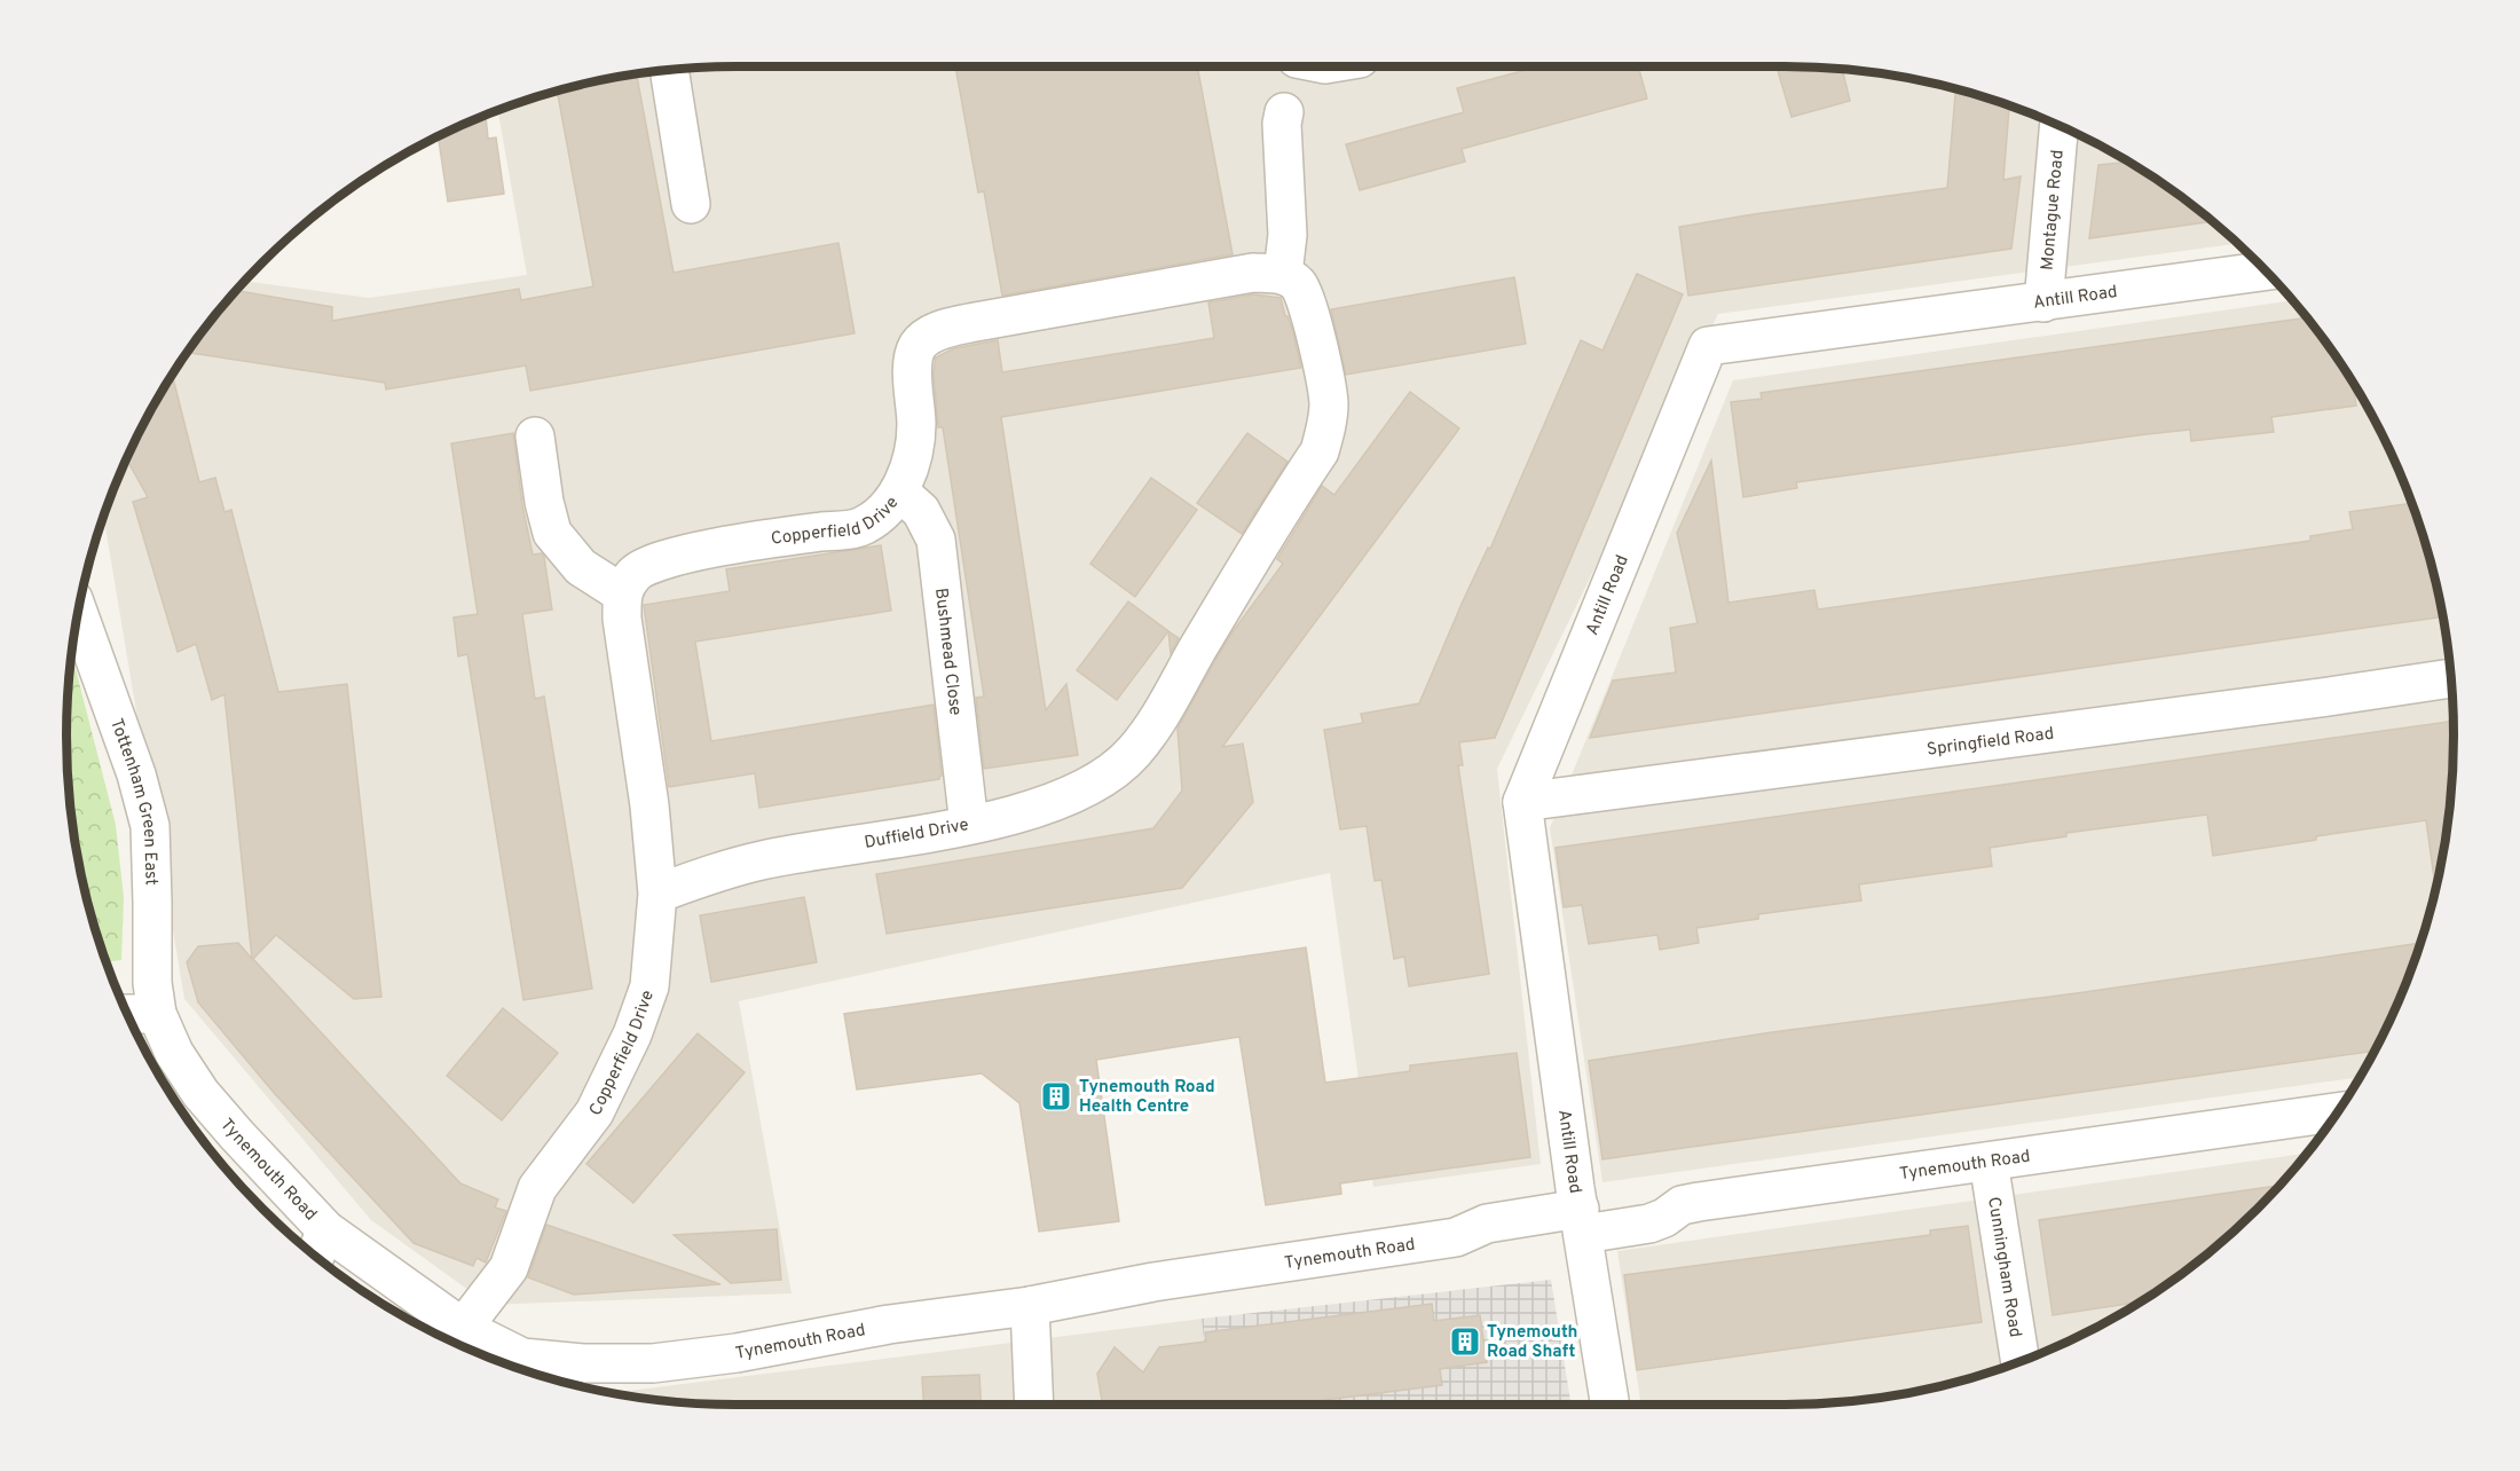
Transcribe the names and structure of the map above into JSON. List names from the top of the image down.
{
  "streets": {
    "street": [
      "Montague Road",
      "Antill Road",
      "Copperfield Drive",
      "Bushmead Close",
      "Springfield Road",
      "Tottenham Green East",
      "Duffield Drive",
      "Tynemouth Road",
      "Cunningham Road"
    ]
  },
  "crossings": [
    ["Montague Road", "Antill Road"],
    ["Antill Road", "Springfield Road"],
    ["Antill Road", "Tynemouth Road"],
    ["Copperfield Drive", "Bushmead Close"],
    ["Copperfield Drive", "Duffield Drive"],
    ["Copperfield Drive", "Tynemouth Road"],
    ["Bushmead Close", "Duffield Drive"],
    ["Tottenham Green East", "Tynemouth Road"],
    ["Tynemouth Road", "Cunningham Road"]
  ],
  "places": {
    "building": ["Tynemouth Road Health Centre", "Tynemouth Road Shaft"]
  }
}
